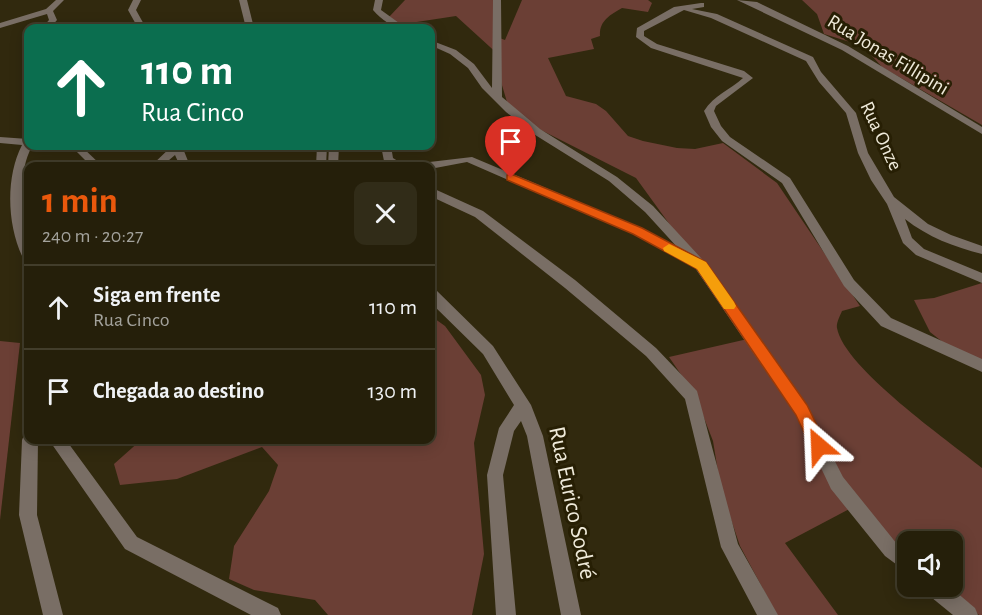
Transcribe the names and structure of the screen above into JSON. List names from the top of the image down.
{
  "streets": {
    "street": ["Rua Jonas Fillipini", "Rua Onze", "Rua Eurico Sodré"]
  },
  "page": {
    "turn": ["110 m", "Rua Cinco"],
    "heading": ["1 min", "240 m · 20:27"],
    "list": [
      {
        "name": "Siga em frente",
        "note": "Rua Cinco",
        "value": "110 m"
      },
      {
        "name": "Chegada ao destino",
        "value": "130 m"
      }
    ]
  }
}
